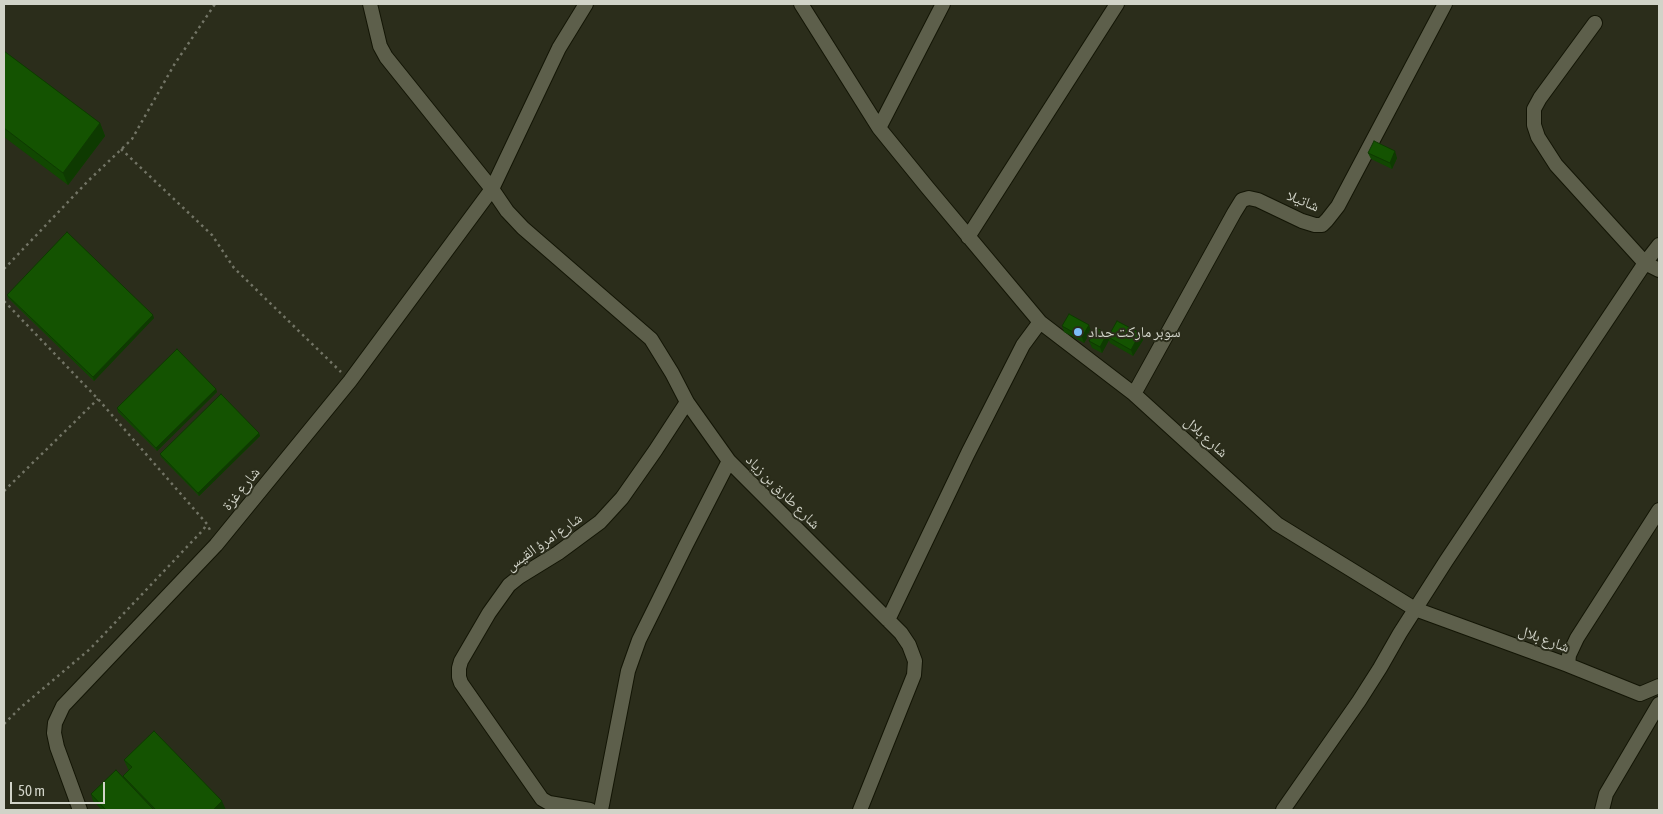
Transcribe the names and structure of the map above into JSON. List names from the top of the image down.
{
  "streets": {
    "street": [
      "شاتيلا",
      "شارع بلال",
      "شارع غزة",
      "شارع طارق بن زياد",
      "شارع امرؤ القيس"
    ]
  },
  "crossings": [
    ["شاتيلا", "شارع بلال"]
  ],
  "places": ["سوبر ماركت حداد"],
  "scale_bar": "50 m"
}
